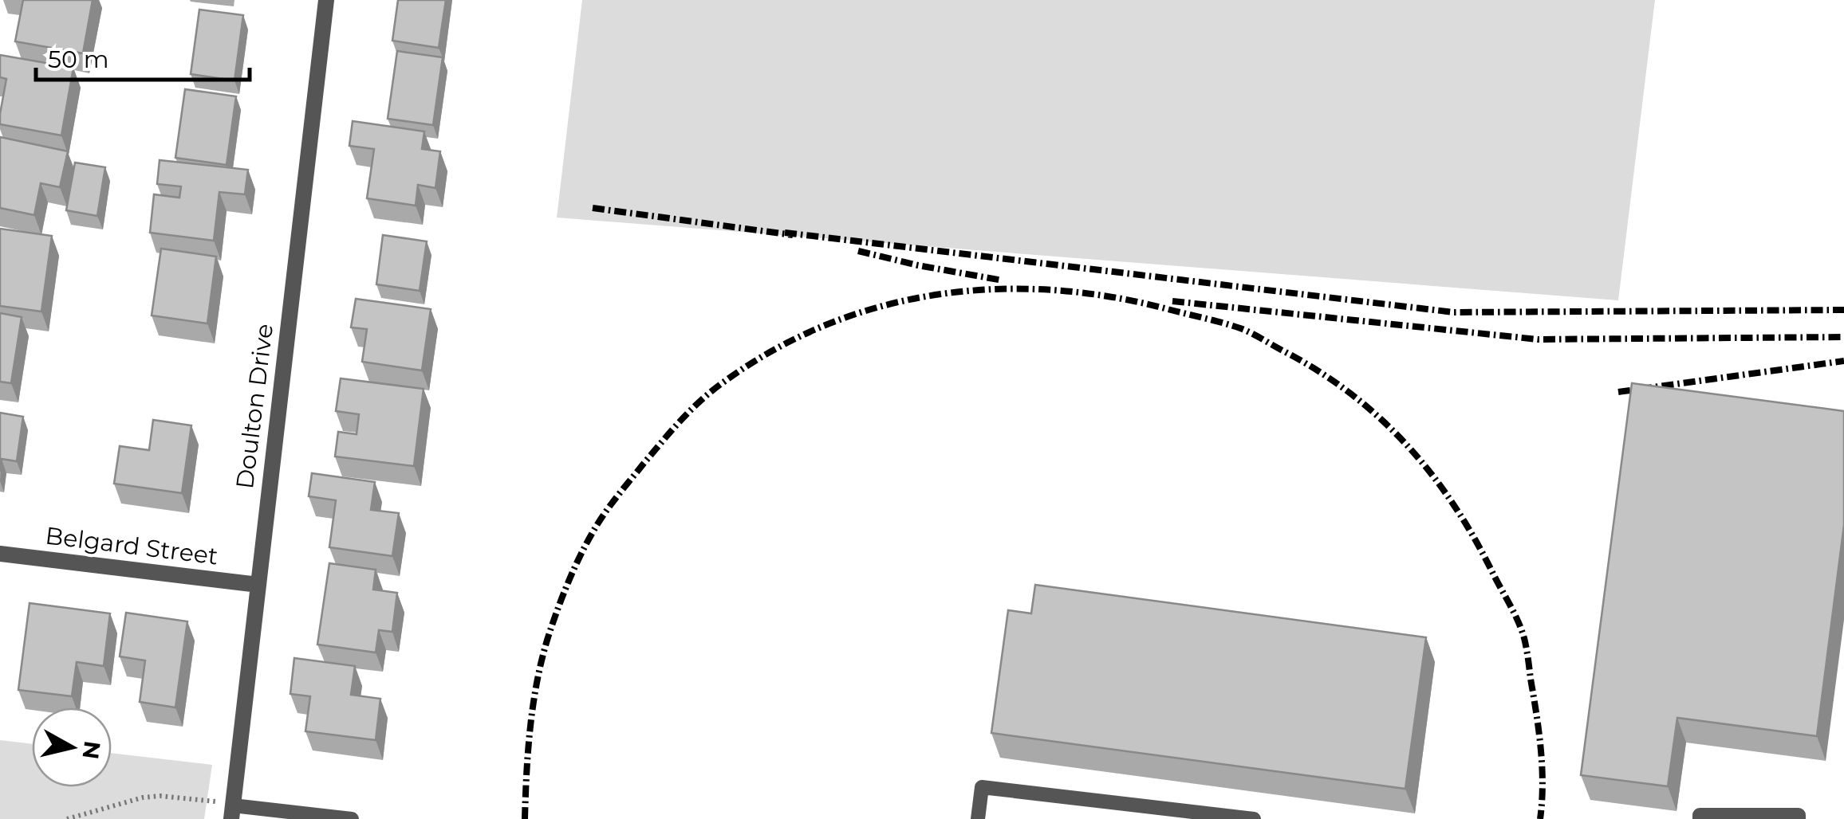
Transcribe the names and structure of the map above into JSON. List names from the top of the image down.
{
  "streets": {
    "street": ["Doulton Drive", "Belgard Street"]
  },
  "crossings": [
    ["Doulton Drive", "Belgard Street"]
  ],
  "scale_bar": "50 m",
  "north": "right"
}
